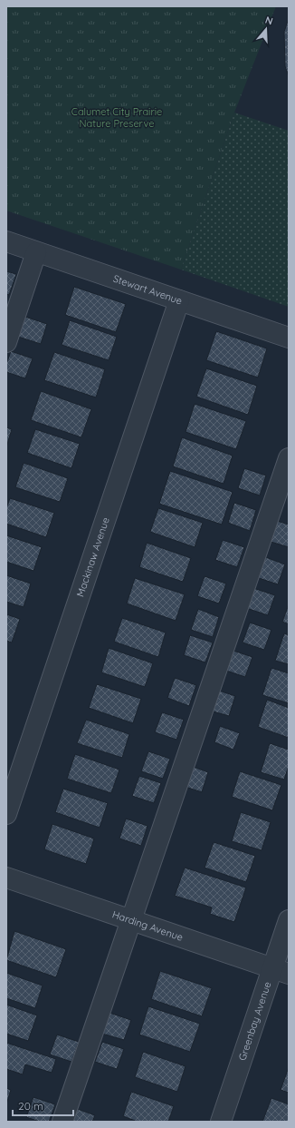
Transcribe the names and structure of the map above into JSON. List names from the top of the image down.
{
  "streets": {
    "street": [
      "Stewart Avenue",
      "Mackinaw Avenue",
      "Harding Avenue",
      "Greenbay Avenue"
    ]
  },
  "crossings": [
    ["Stewart Avenue", "Mackinaw Avenue"],
    ["Harding Avenue", "Greenbay Avenue"]
  ],
  "parks": ["Calumet City Prairie Nature Preserve"],
  "scale_bar": "20 m",
  "north": "top"
}
